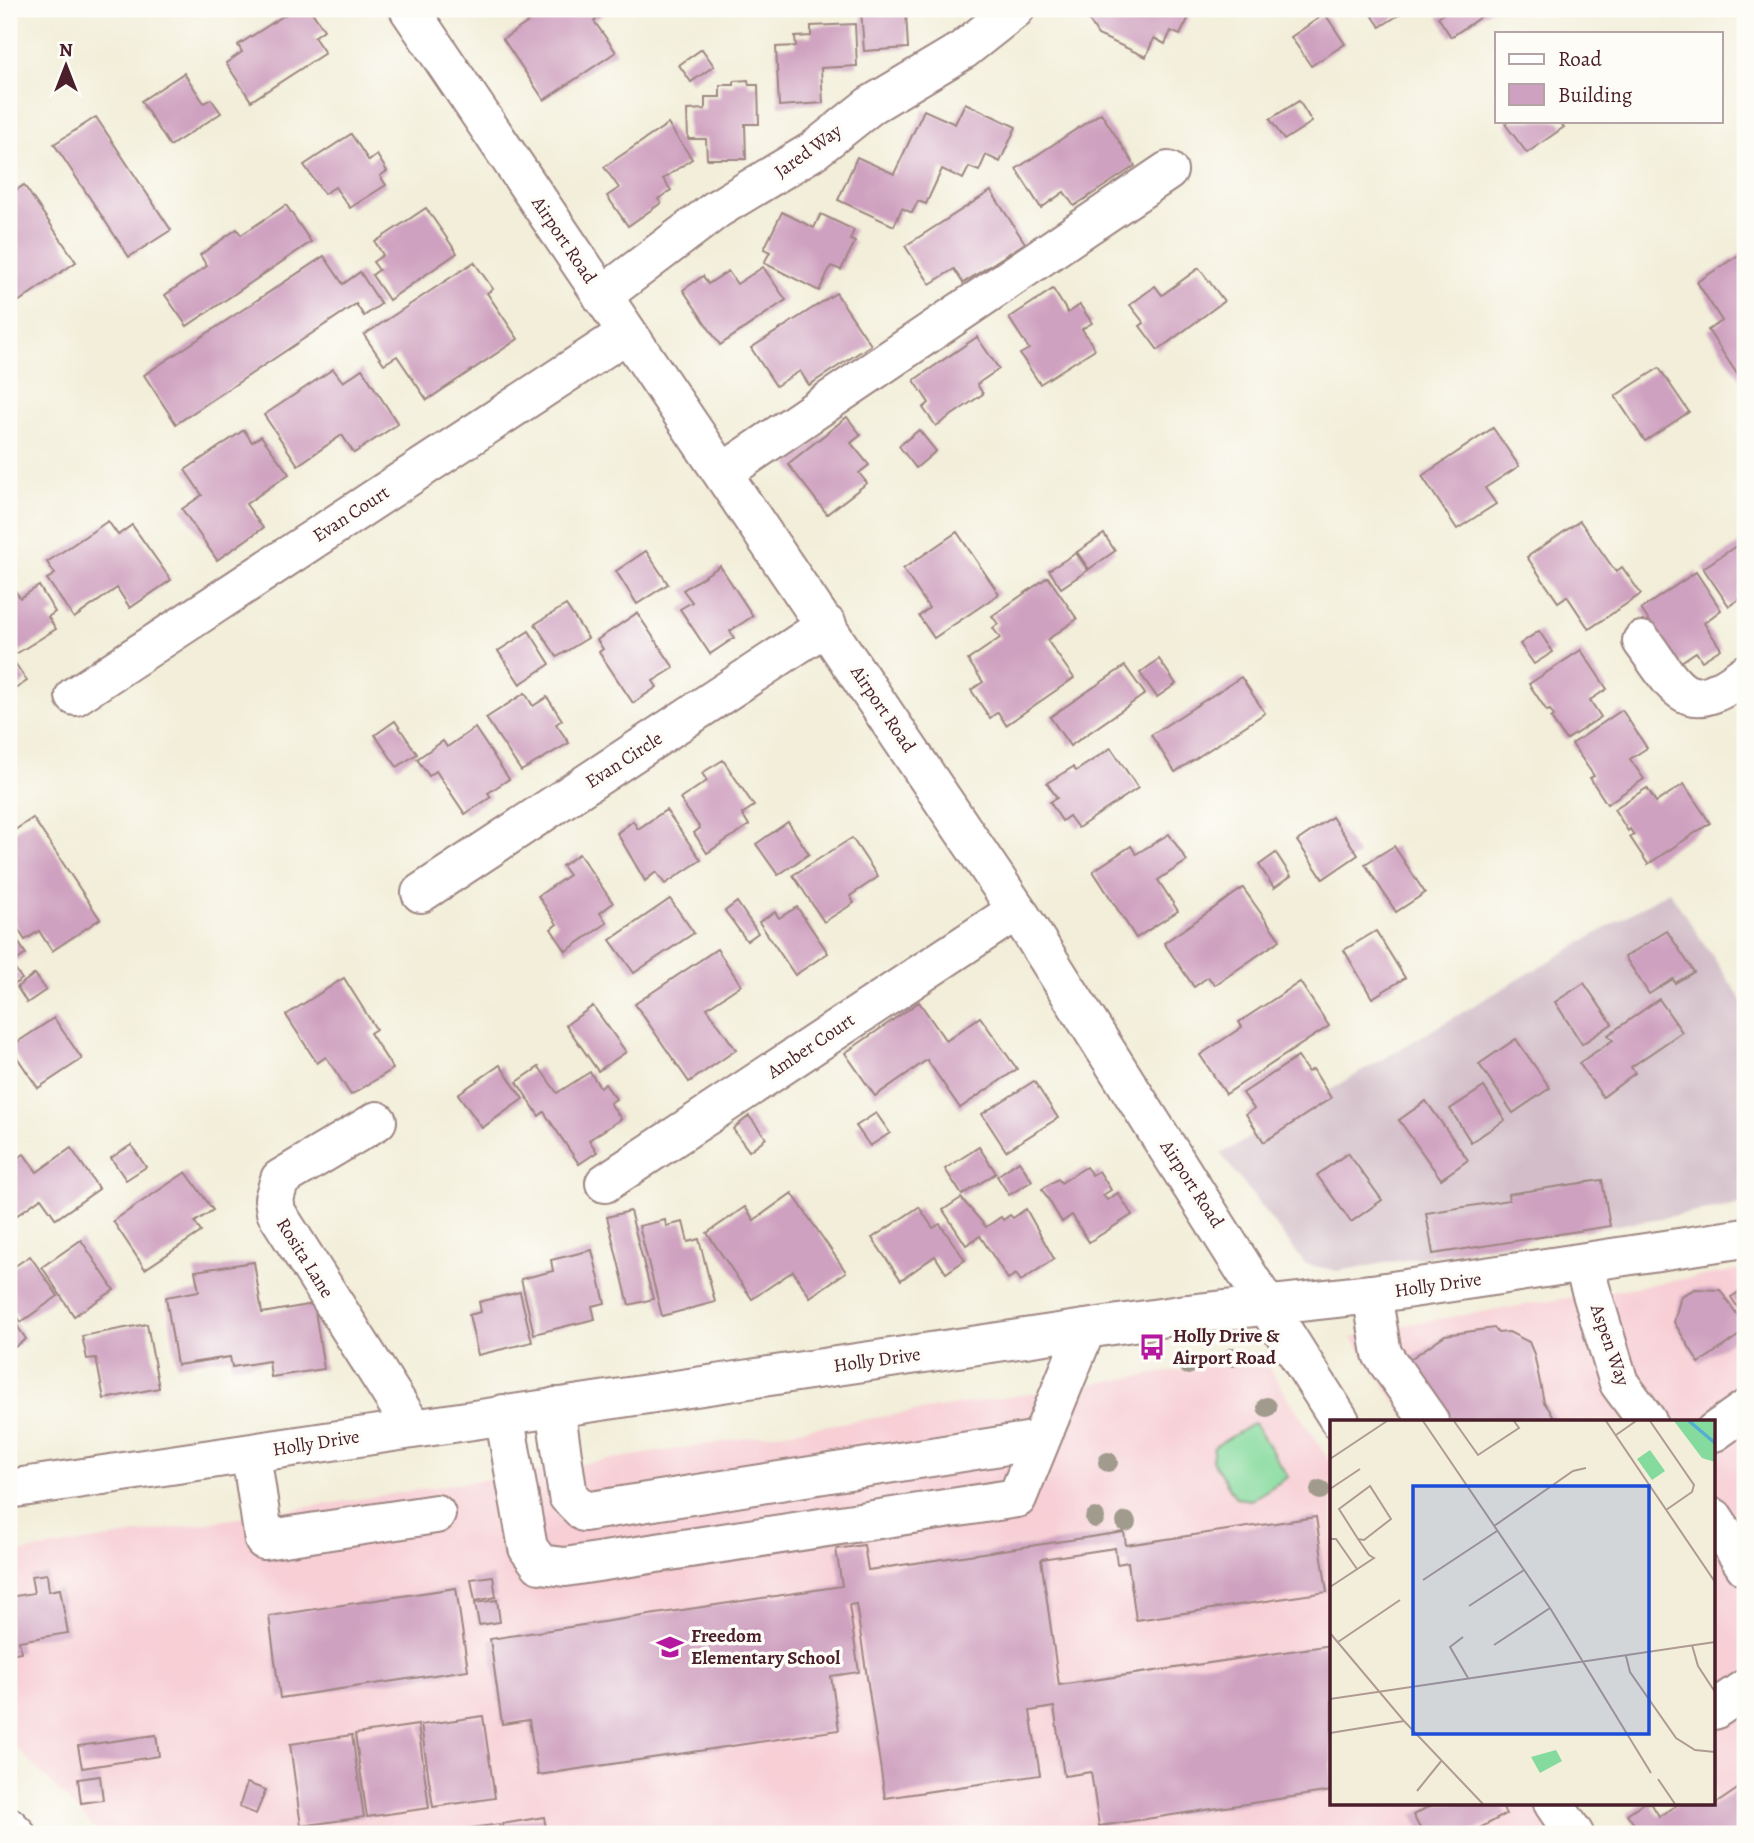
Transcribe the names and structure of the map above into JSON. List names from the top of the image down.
{
  "streets": {
    "street": [
      "Jared Way",
      "Airport Road",
      "Evan Court",
      "Evan Circle",
      "Amber Court",
      "Rosita Lane",
      "Holly Drive",
      "Aspen Way"
    ]
  },
  "crossings": [
    ["Jared Way", "Airport Road"],
    ["Airport Road", "Evan Court"],
    ["Airport Road", "Evan Circle"],
    ["Airport Road", "Amber Court"],
    ["Airport Road", "Holly Drive"],
    ["Rosita Lane", "Holly Drive"],
    ["Holly Drive", "Aspen Way"]
  ],
  "places": {
    "bus stop": ["Holly Drive & Airport Road"],
    "school or university": ["Freedom Elementary School"]
  },
  "legend": ["Road", "Building"],
  "north": "top"
}
